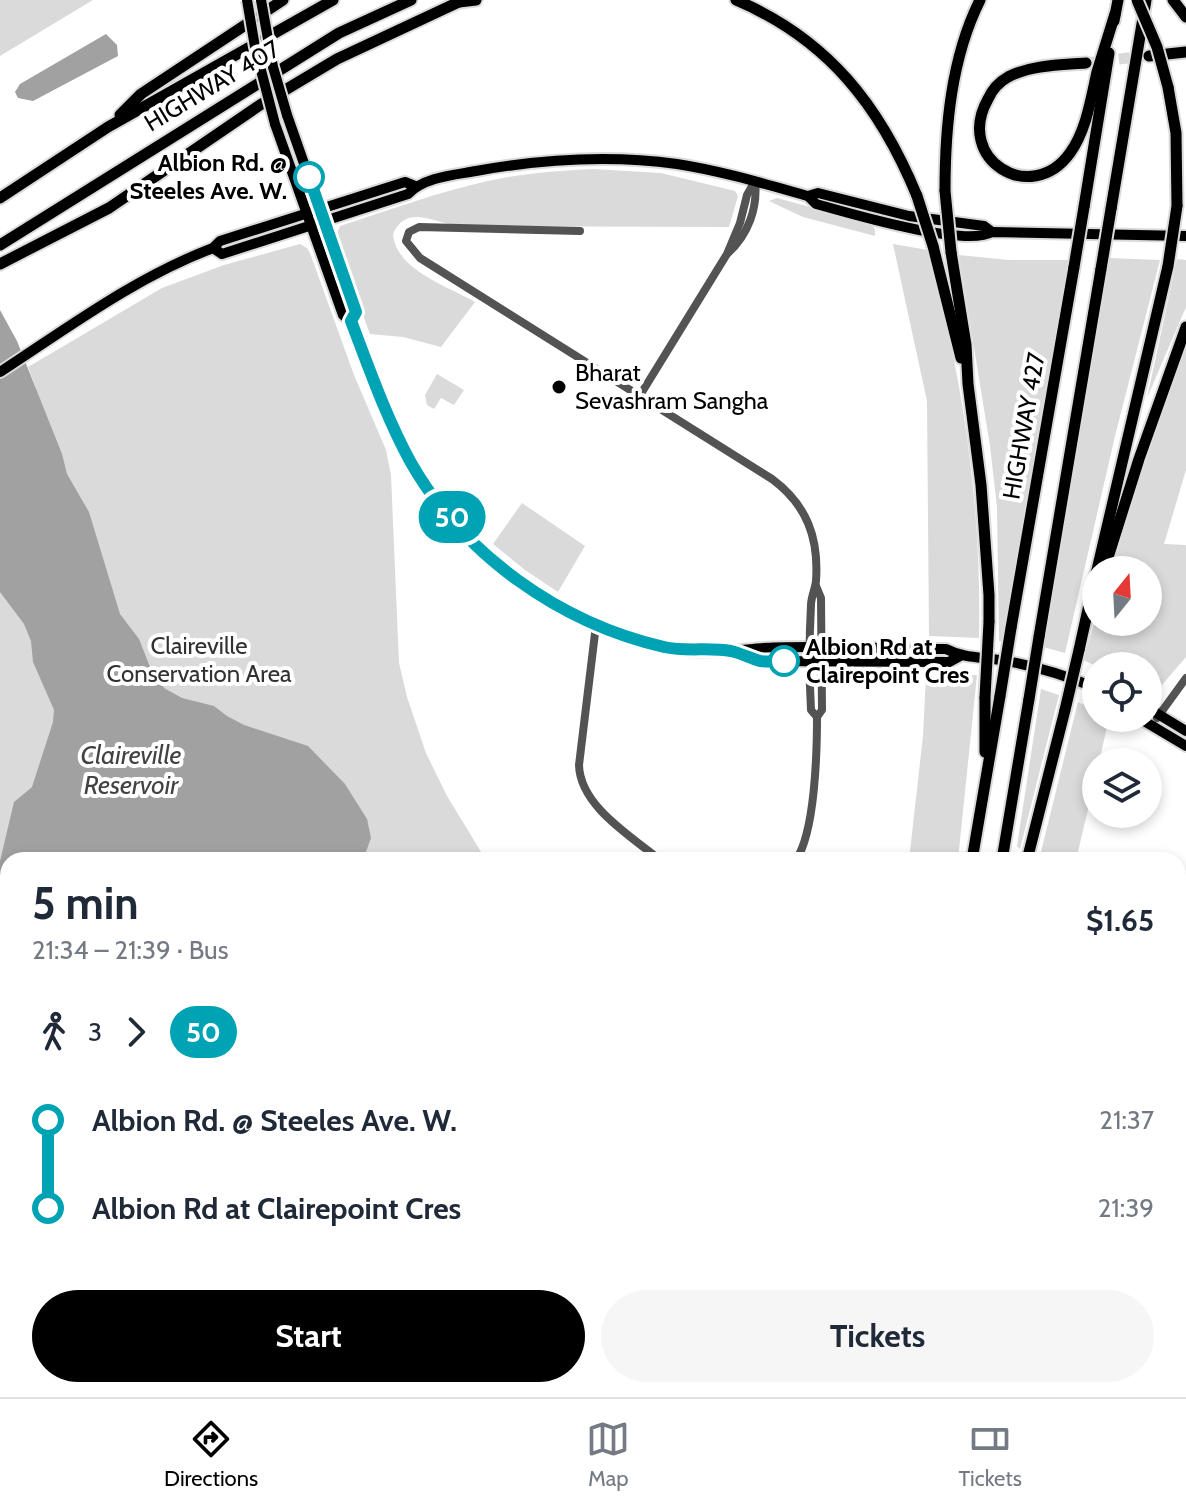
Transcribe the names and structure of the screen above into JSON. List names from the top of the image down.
{
  "streets": {
    "highway": ["HIGHWAY 407", "HIGHWAY 427"]
  },
  "water": ["Claireville Reservoir"],
  "parks": ["Claireville Conservation Area"],
  "places": ["Albion Rd. @ Steeles Ave. W.", "Bharat Sevashram Sangha", "Albion Rd at Clairepoint Cres"],
  "lines": ["bus line 50"],
  "north": "top",
  "page": {
    "on_map": "50",
    "heading": ["5 min", "21:34 – 21:39 · Bus", "$1.65"],
    "legs": ["3", "50"],
    "list": [
      {
        "name": "Albion Rd. @ Steeles Ave. W.",
        "value": "21:37"
      },
      {
        "name": "Albion Rd at Clairepoint Cres",
        "value": "21:39"
      }
    ],
    "buttons": ["Start", "Tickets"],
    "tabs": ["Directions", "Map", "Tickets"]
  }
}
